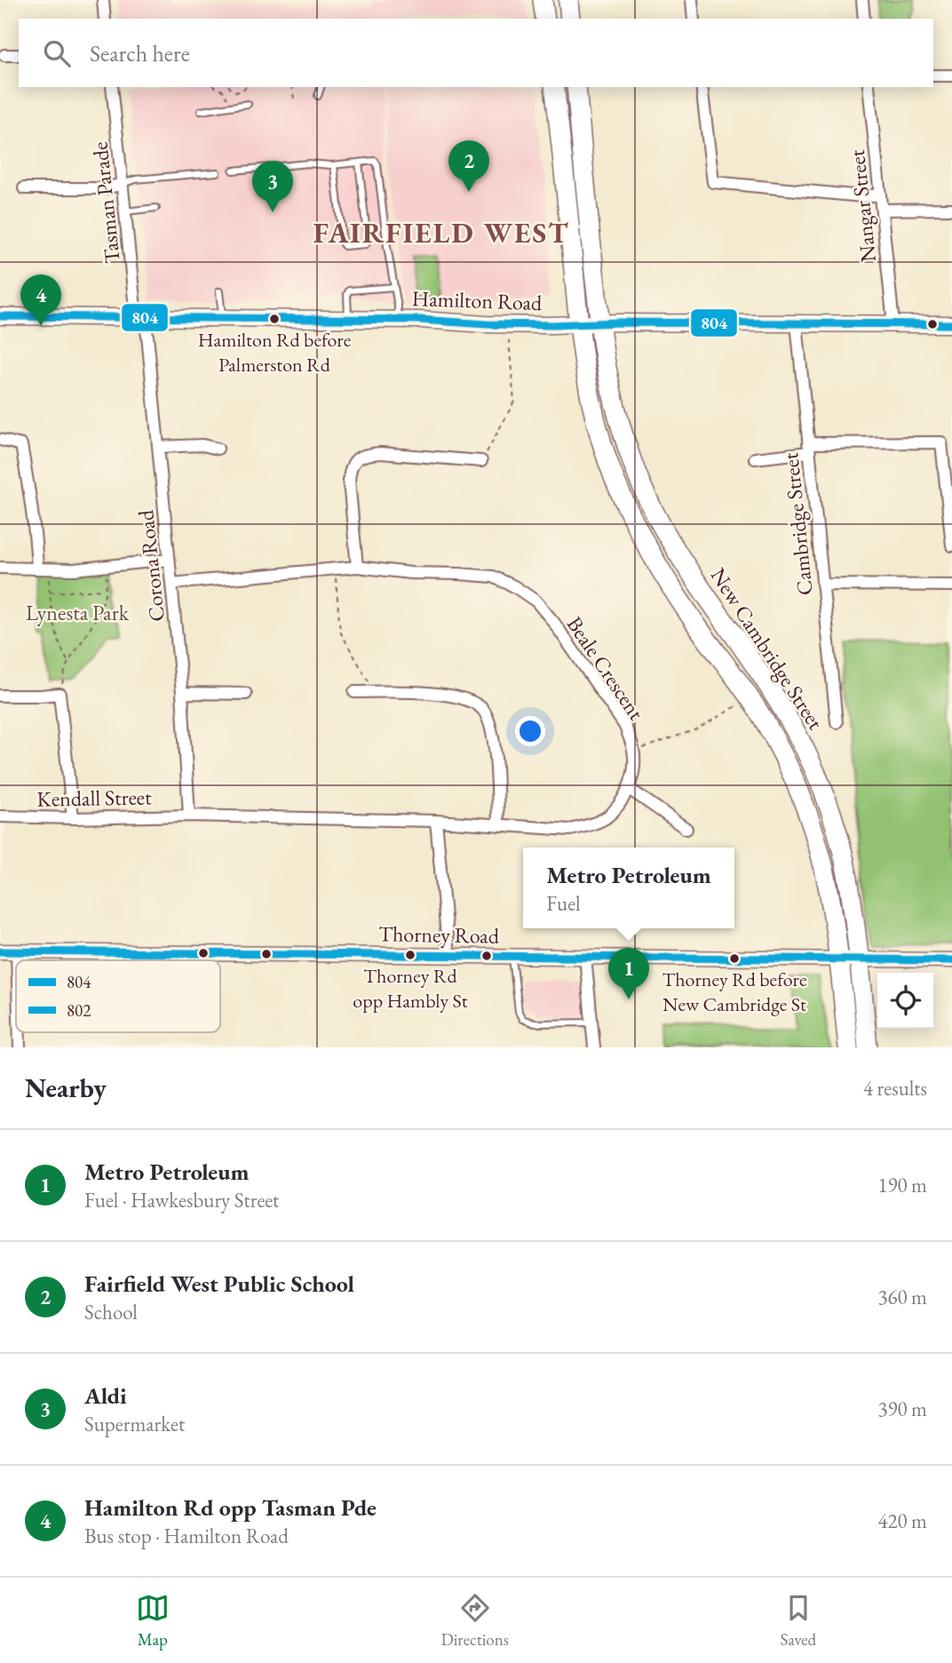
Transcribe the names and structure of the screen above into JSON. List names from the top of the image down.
{
  "streets": {
    "highway": ["New Cambridge Street"],
    "main road": ["Hamilton Road"],
    "street": [
      "Tasman Parade",
      "Nangar Street",
      "Cambridge Street",
      "Corona Road",
      "Beale Crescent",
      "Kendall Street",
      "Thorney Road"
    ]
  },
  "crossings": [
    ["Tasman Parade", "Hamilton Road"],
    ["Tasman Parade", "Corona Road"],
    ["Nangar Street", "Hamilton Road"],
    ["Hamilton Road", "Cambridge Street"],
    ["Hamilton Road", "Corona Road"],
    ["Hamilton Road", "New Cambridge Street"],
    ["Corona Road", "Beale Crescent"],
    ["Corona Road", "Kendall Street"],
    ["New Cambridge Street", "Thorney Road"],
    ["Beale Crescent", "Kendall Street"]
  ],
  "districts": ["FAIRFIELD WEST"],
  "parks": ["Lynesta Park"],
  "places": ["Hamilton Rd before Palmerston Rd", "Thorney Rd opp Hambly St", "Thorney Rd before New Cambridge St"],
  "lines": ["transit line 804", "transit line 802"],
  "legend": ["804", "802"],
  "page": {
    "search": "Search here",
    "pins": [
      "2",
      "3",
      "4",
      "1"
    ],
    "popup": ["Metro Petroleum", "Fuel"],
    "heading": ["Nearby", "4 results"],
    "list": [
      {
        "mark": "1",
        "name": "Metro Petroleum",
        "note": "Fuel · Hawkesbury Street",
        "value": "190 m"
      },
      {
        "mark": "2",
        "name": "Fairfield West Public School",
        "note": "School",
        "value": "360 m"
      },
      {
        "mark": "3",
        "name": "Aldi",
        "note": "Supermarket",
        "value": "390 m"
      },
      {
        "mark": "4",
        "name": "Hamilton Rd opp Tasman Pde",
        "note": "Bus stop · Hamilton Road",
        "value": "420 m"
      }
    ],
    "nav": ["Map", "Directions", "Saved"]
  }
}
